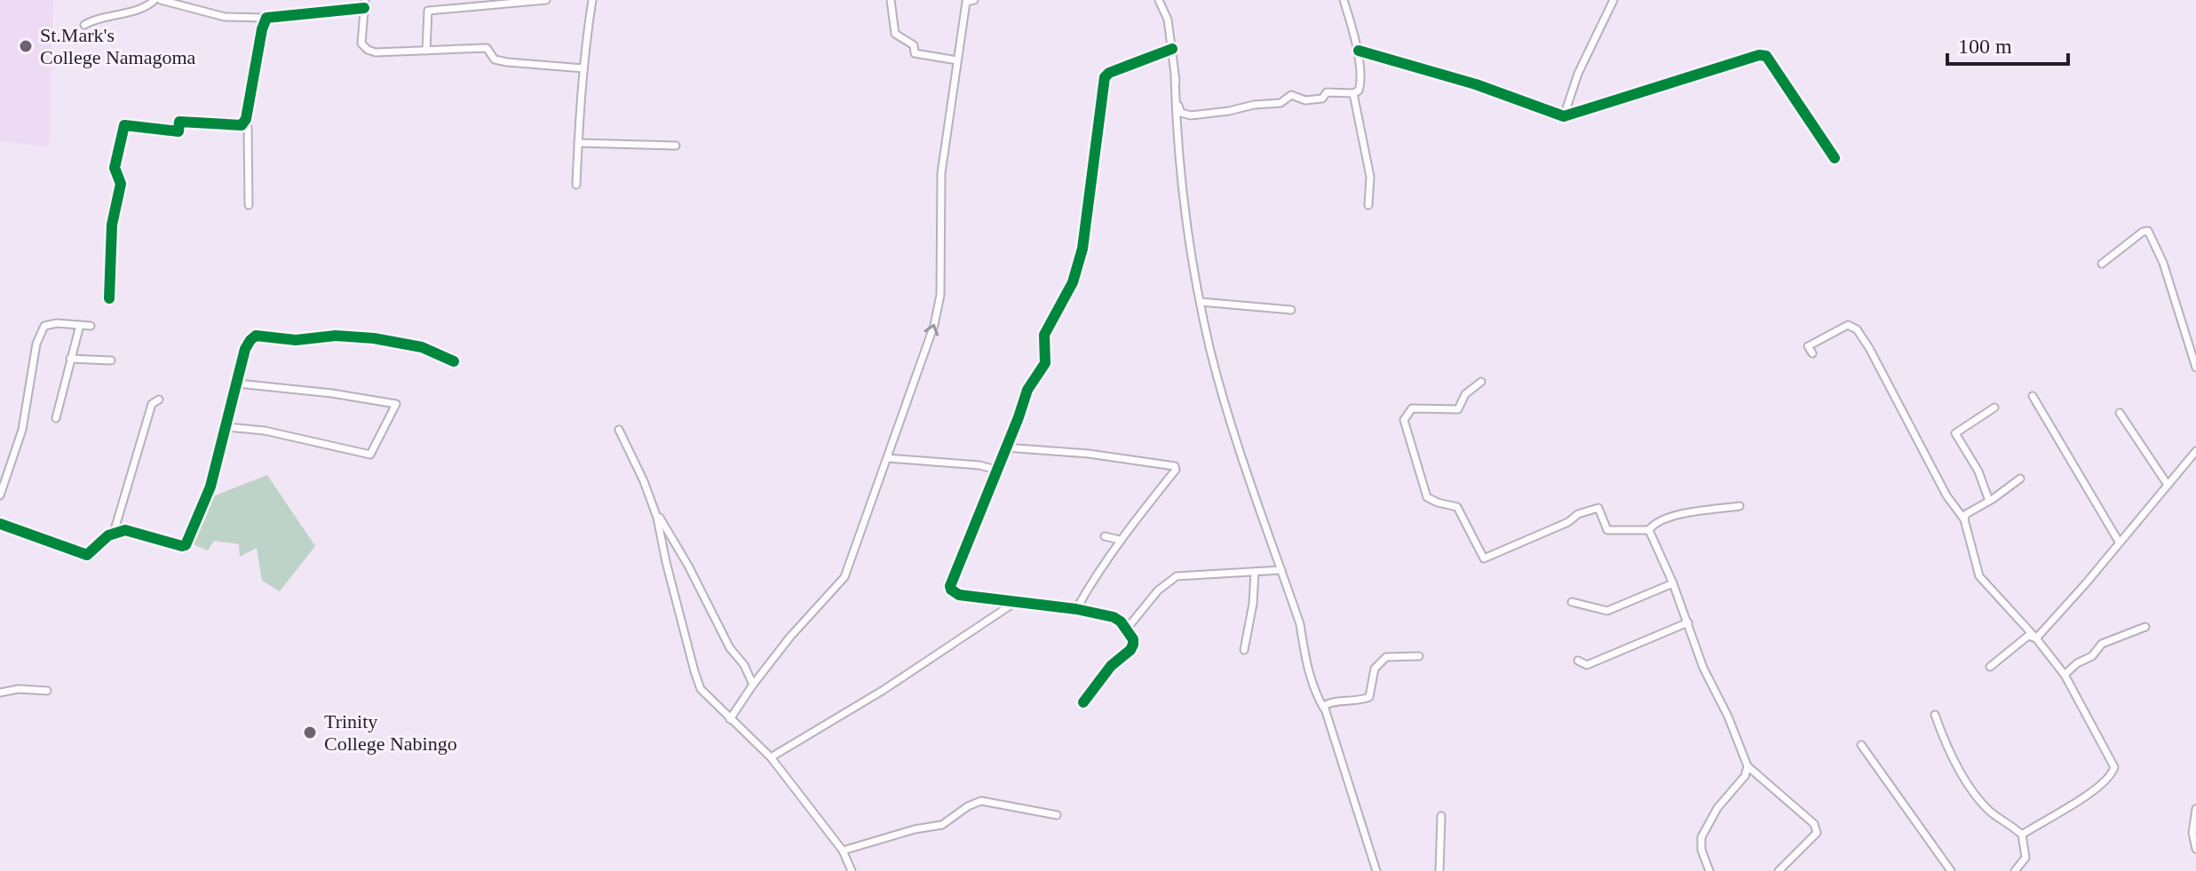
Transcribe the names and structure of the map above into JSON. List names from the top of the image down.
{
  "places": ["St.Mark's College Namagoma", "Trinity College Nabingo"],
  "scale_bar": "100 m"
}
